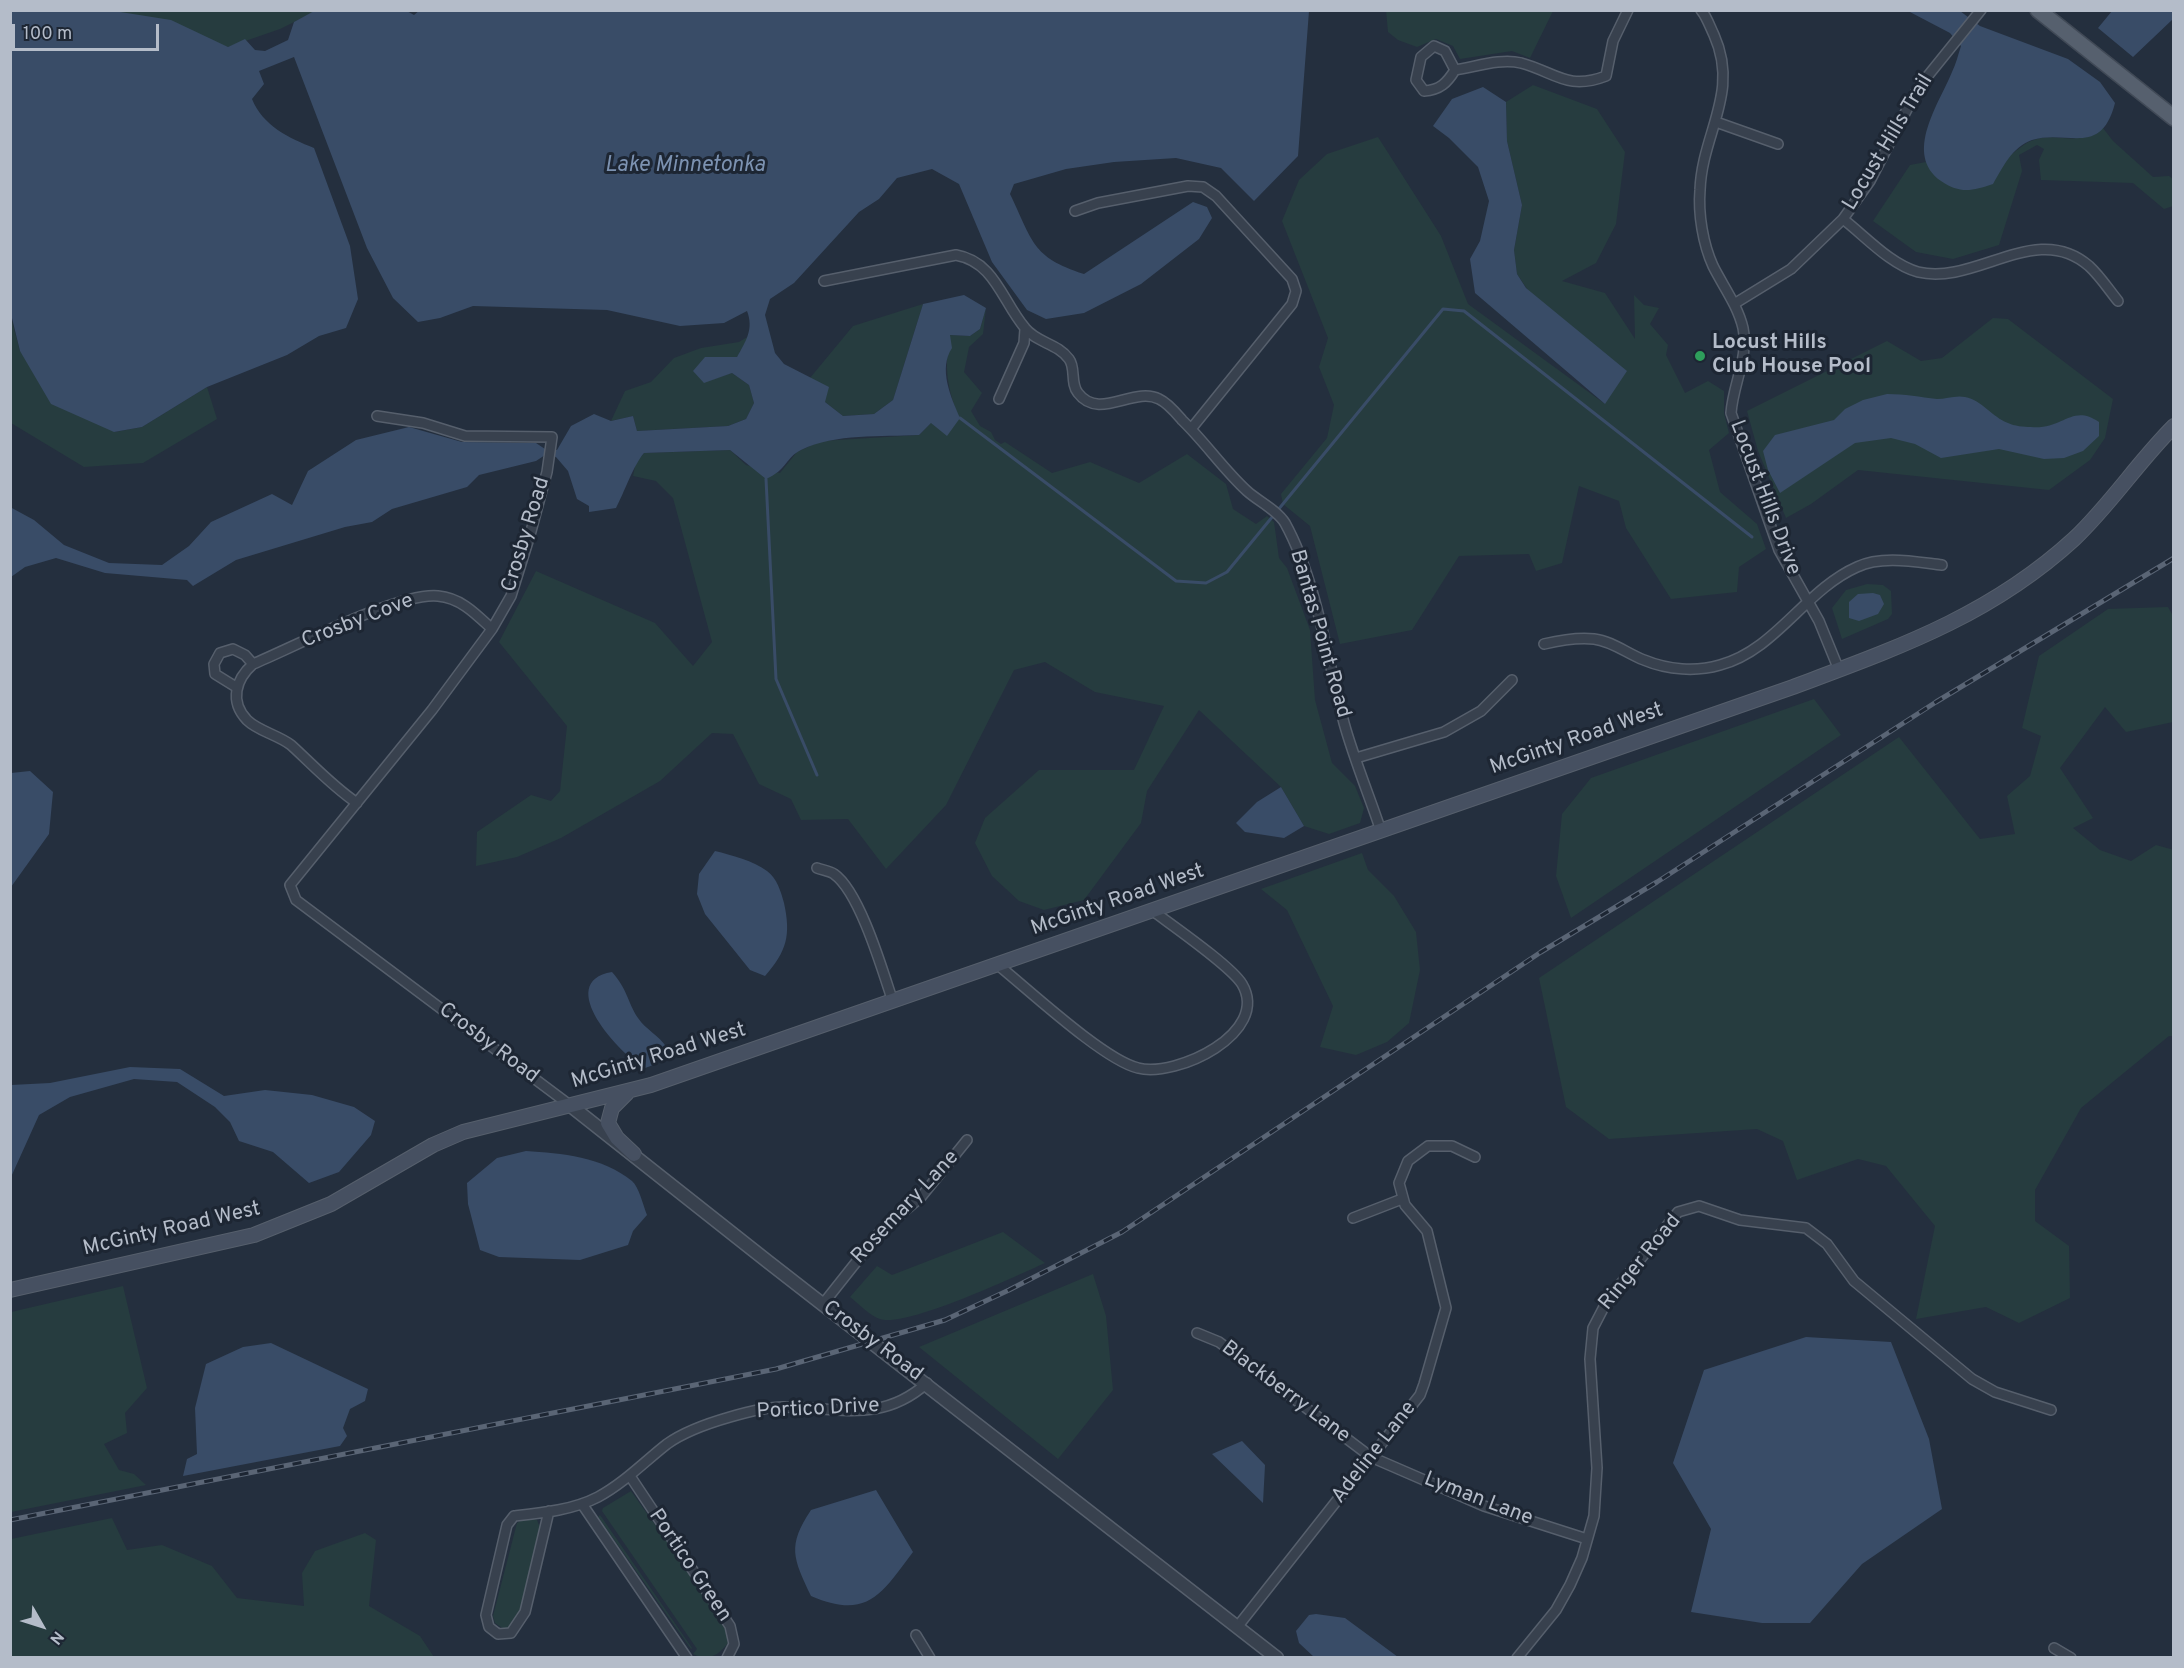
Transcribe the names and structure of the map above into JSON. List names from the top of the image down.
{
  "streets": {
    "main road": ["McGinty Road West"],
    "street": [
      "Locust Hills Trail",
      "Locust Hills Drive",
      "Crosby Road",
      "Crosby Cove",
      "Bantas Point Road",
      "Rosemary Lane",
      "Ringer Road",
      "Blackberry Lane",
      "Portico Drive",
      "Adeline Lane",
      "Lyman Lane",
      "Portico Green"
    ]
  },
  "crossings": [
    ["Locust Hills Trail", "Locust Hills Drive"],
    ["Locust Hills Drive", "McGinty Road West"],
    ["Crosby Road", "Crosby Cove"],
    ["Crosby Road", "McGinty Road West"],
    ["Crosby Road", "Rosemary Lane"],
    ["Crosby Road", "Portico Drive"],
    ["Crosby Road", "Adeline Lane"],
    ["Bantas Point Road", "McGinty Road West"],
    ["Ringer Road", "Lyman Lane"],
    ["Blackberry Lane", "Adeline Lane"],
    ["Blackberry Lane", "Lyman Lane"],
    ["Portico Drive", "Portico Green"],
    ["Adeline Lane", "Lyman Lane"]
  ],
  "water": ["Lake Minnetonka"],
  "places": ["Locust Hills Club House Pool"],
  "scale_bar": "100 m",
  "north": "bottom right"
}
